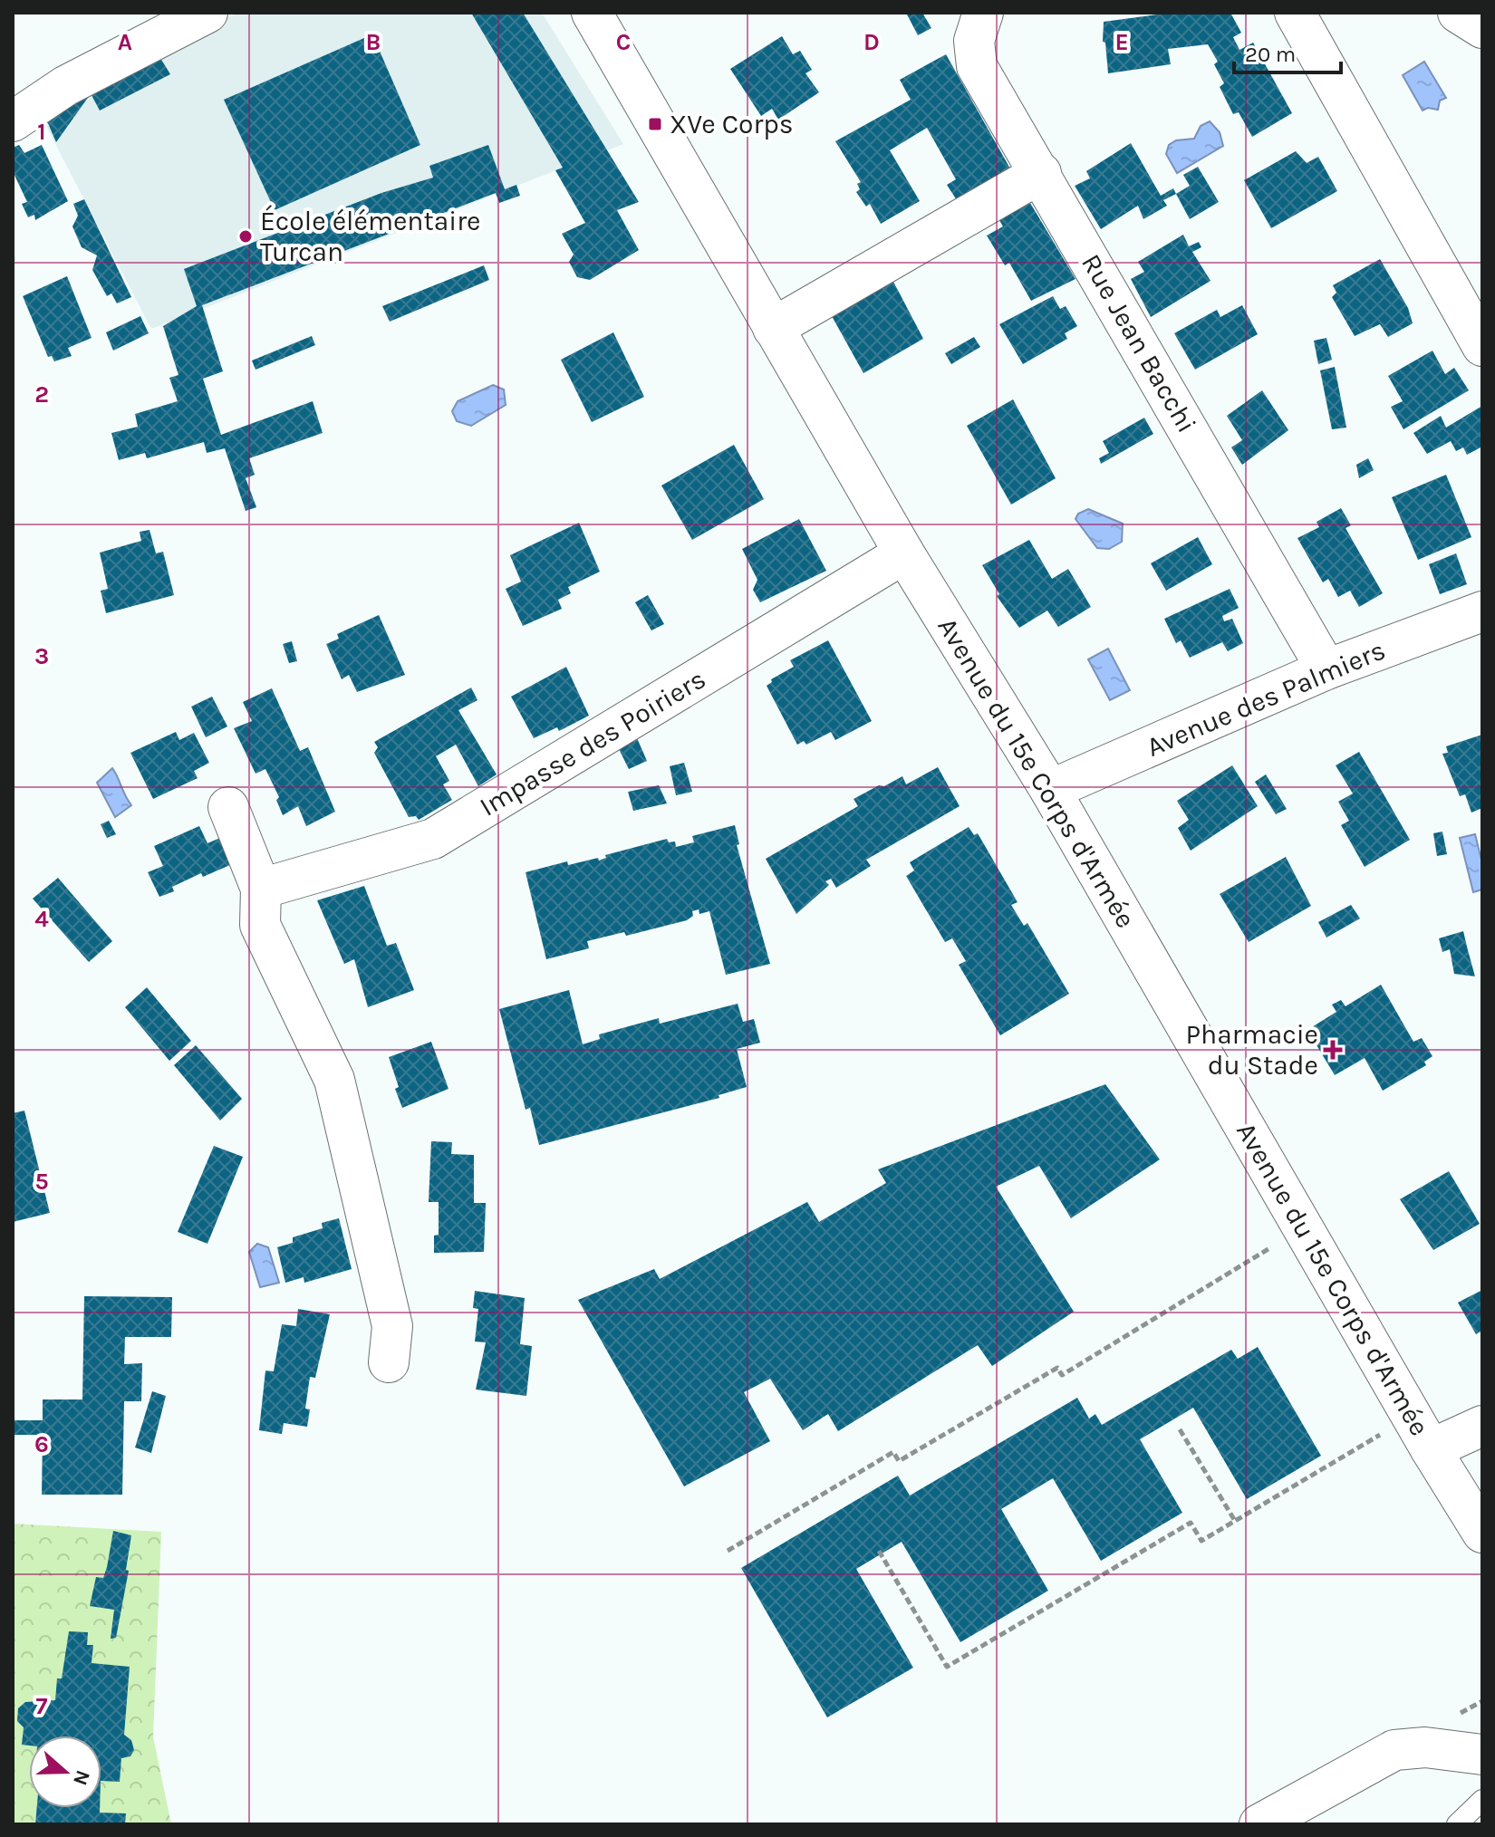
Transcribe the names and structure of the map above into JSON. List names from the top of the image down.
{
  "streets": {
    "street": [
      "Rue Jean Bacchi",
      "Avenue des Palmiers",
      "Impasse des Poiriers",
      "Avenue du 15e Corps d'Armée"
    ]
  },
  "crossings": [
    ["Rue Jean Bacchi", "Avenue des Palmiers"],
    ["Avenue des Palmiers", "Avenue du 15e Corps d'Armée"],
    ["Impasse des Poiriers", "Avenue du 15e Corps d'Armée"]
  ],
  "places": {
    "transit": ["XVe Corps"],
    "other": ["École élémentaire Turcan"],
    "health": ["Pharmacie du Stade"]
  },
  "scale_bar": "20 m",
  "north": "right",
  "grid": {
    "columns": [
      "A",
      "B",
      "C",
      "D",
      "E"
    ],
    "rows": [
      "1",
      "2",
      "3",
      "4",
      "5",
      "6",
      "7"
    ]
  }
}
